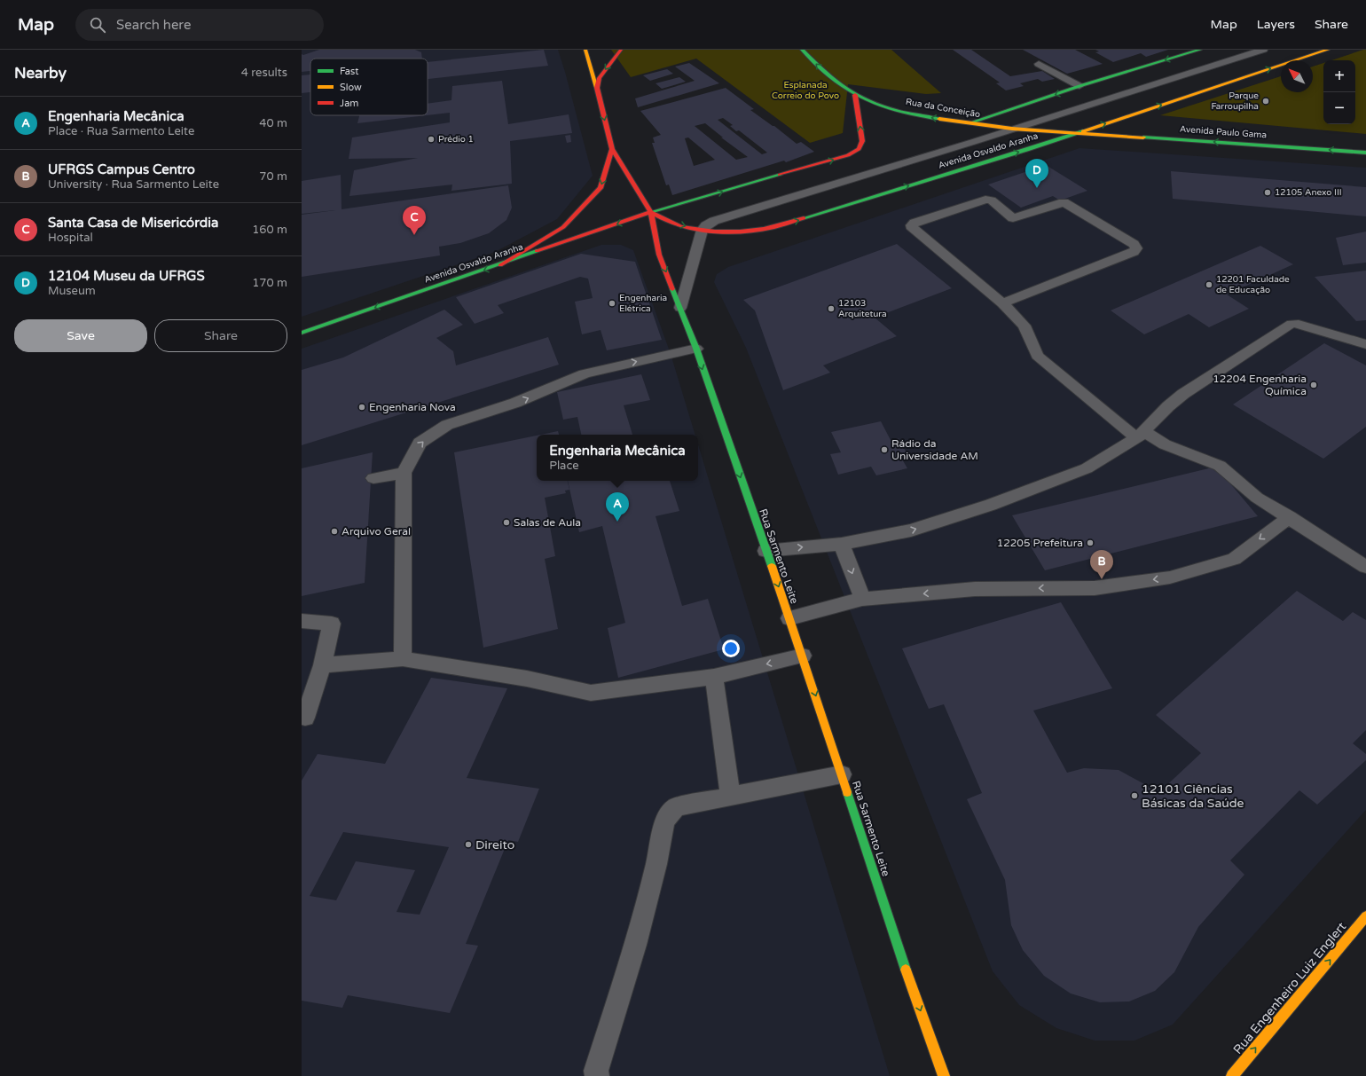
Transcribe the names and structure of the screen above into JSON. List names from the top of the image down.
{
  "streets": {
    "main road": [
      "Rua da Conceição",
      "Avenida Paulo Gama",
      "Avenida Osvaldo Aranha",
      "Rua Sarmento Leite",
      "Rua Engenheiro Luiz Englert"
    ]
  },
  "crossings": [
    ["Rua da Conceição", "Avenida Paulo Gama"],
    ["Rua da Conceição", "Avenida Osvaldo Aranha"],
    ["Avenida Paulo Gama", "Avenida Osvaldo Aranha"],
    ["Avenida Osvaldo Aranha", "Rua Sarmento Leite"]
  ],
  "one_way": [
    "Rua da Conceição",
    "Avenida Paulo Gama",
    "Rua Sarmento Leite",
    "Rua Engenheiro Luiz Englert"
  ],
  "parks": ["Esplanada Correio do Povo"],
  "places": [
    "Parque Farroupilha",
    "Prédio 1",
    "12105 Anexo III",
    "12201 Faculdade de Educação",
    "Engenharia Elétrica",
    "12103 Arquitetura",
    "12204 Engenharia Química",
    "Engenharia Nova",
    "Rádio da Universidade AM",
    "Salas de Aula",
    "Arquivo Geral",
    "12205 Prefeitura",
    "12101 Ciências Básicas da Saúde",
    "Direito"
  ],
  "legend": ["Fast", "Slow", "Jam"],
  "north": "top left",
  "page": {
    "header": "Map",
    "search": "Search here",
    "nav": ["Map", "Layers", "Share"],
    "heading": ["Nearby", "4 results"],
    "map_buttons": ["+", "−"],
    "list": [
      {
        "mark": "A",
        "name": "Engenharia Mecânica",
        "note": "Place · Rua Sarmento Leite",
        "value": "40 m"
      },
      {
        "mark": "B",
        "name": "UFRGS Campus Centro",
        "note": "University · Rua Sarmento Leite",
        "value": "70 m"
      },
      {
        "mark": "C",
        "name": "Santa Casa de Misericórdia",
        "note": "Hospital",
        "value": "160 m"
      },
      {
        "mark": "D",
        "name": "12104 Museu da UFRGS",
        "note": "Museum",
        "value": "170 m"
      }
    ],
    "pins": [
      "D",
      "C",
      "A",
      "B"
    ],
    "buttons": ["Save", "Share"],
    "popup": ["Engenharia Mecânica", "Place"]
  }
}
